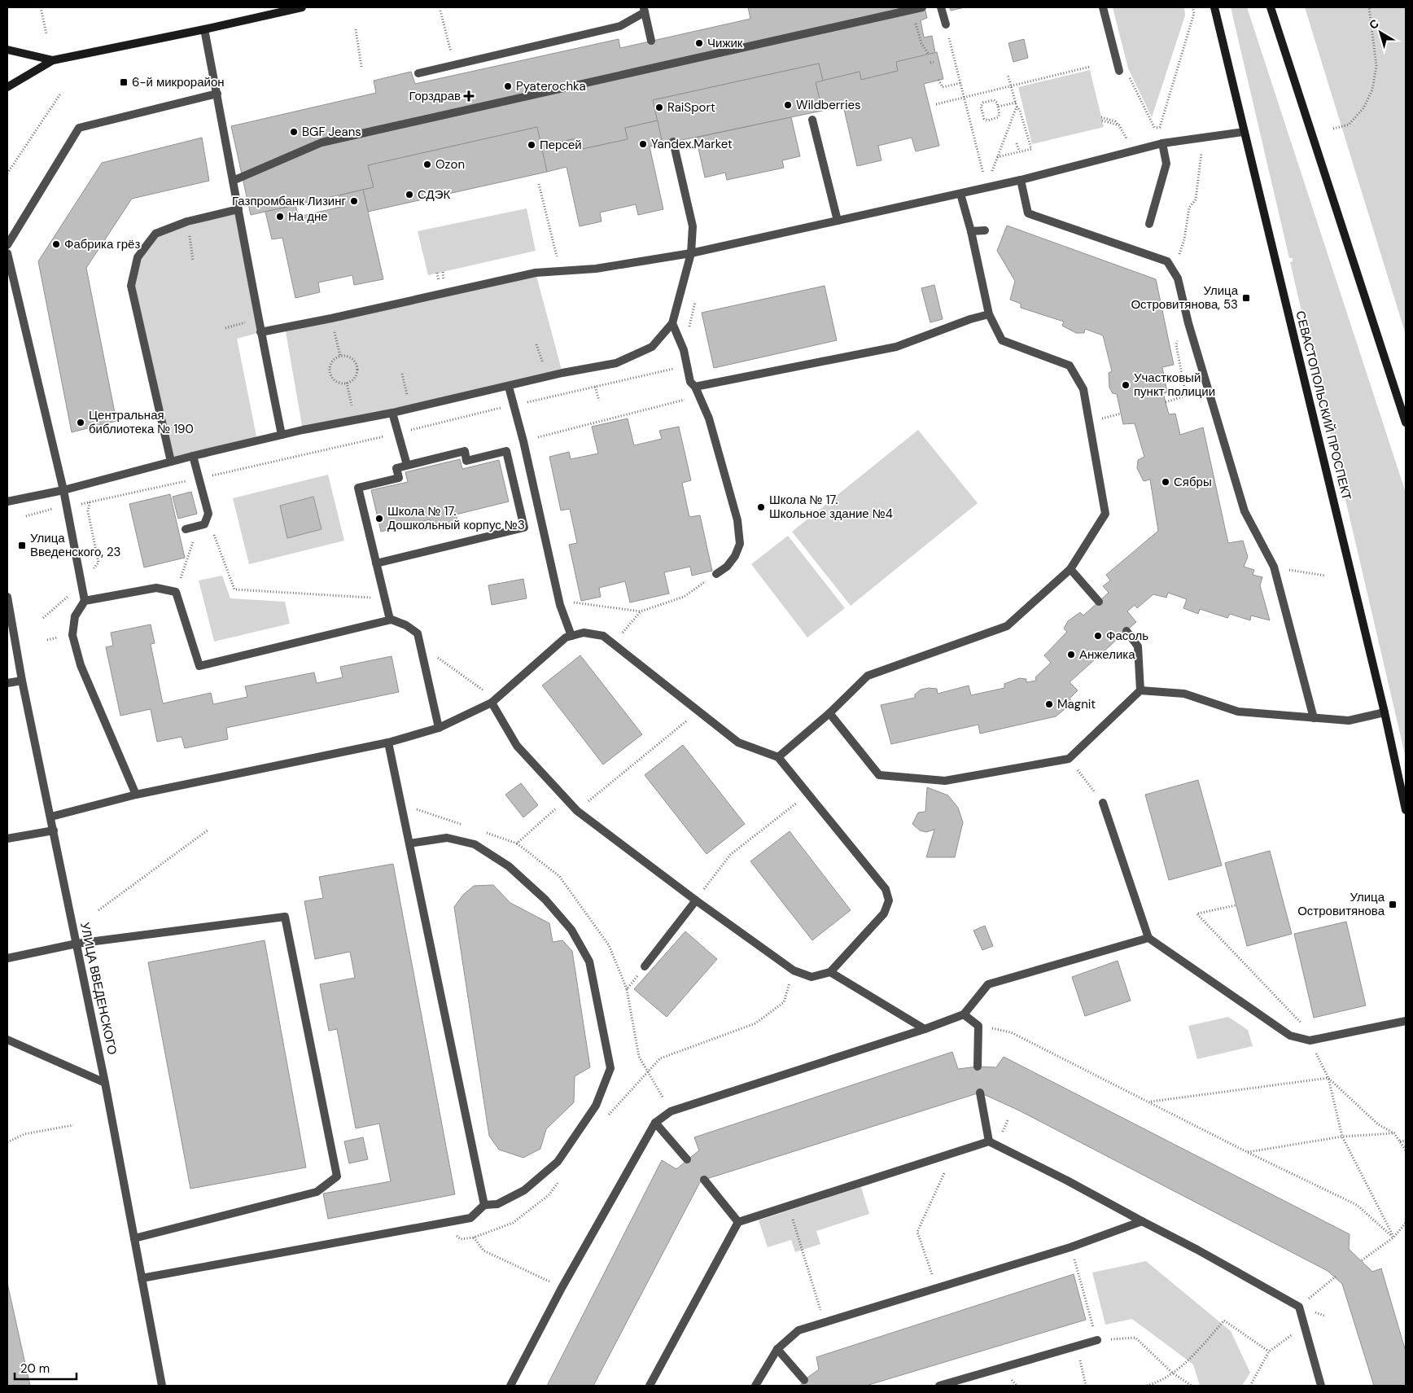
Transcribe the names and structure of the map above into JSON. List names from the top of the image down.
{
  "streets": {
    "main road": ["СЕВАСТОПОЛЬСКИЙ ПРОСПЕКТ"],
    "street": ["УЛИЦА ВВЕДЕНСКОГО"]
  },
  "places": {
    "other": [
      "Чижик",
      "Pyaterochka",
      "Wildberries",
      "RaiSport",
      "BGF Jeans",
      "Yandex.Market",
      "Персей",
      "Ozon",
      "СДЭК",
      "Газпромбанк Лизинг",
      "На дне",
      "Фабрика грёз",
      "Участковый пункт полиции",
      "Центральная библиотека № 190",
      "Сябры",
      "Школа № 17. Школьное здание №4",
      "Школа № 17. Дошкольный корпус №3",
      "Фасоль",
      "Анжелика",
      "Magnit"
    ],
    "transit": [
      "6-й микрорайон",
      "Улица Островитянова, 53",
      "Улица Введенского, 23",
      "Улица Островитянова"
    ],
    "health": ["Горздрав"]
  },
  "scale_bar": "20 m",
  "north": "top left"
}
